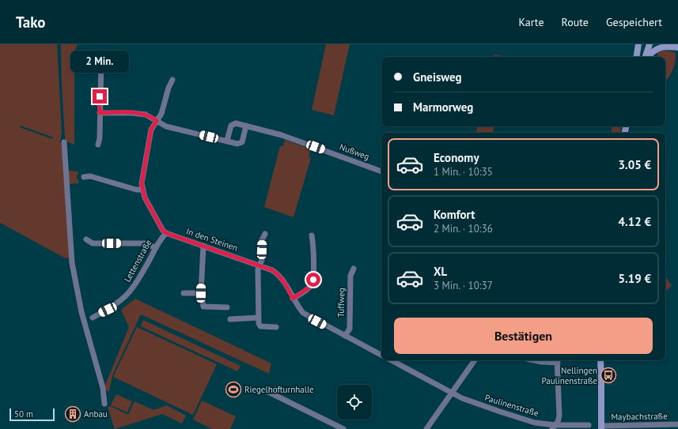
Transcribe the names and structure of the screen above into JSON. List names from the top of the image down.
{
  "streets": {
    "street": [
      "Nußweg",
      "In den Steinen",
      "Lettenstraße",
      "Tuffweg",
      "Paulinenstraße",
      "Maybachstraße"
    ]
  },
  "crossings": [
    ["In den Steinen", "Lettenstraße"],
    ["In den Steinen", "Tuffweg"]
  ],
  "places": {
    "bus stop": ["Nellingen Paulinenstraße"],
    "sports": ["Riegelhofturnhalle"],
    "building": ["Anbau"]
  },
  "scale_bar": "50 m",
  "page": {
    "header": "Tako",
    "nav": ["Karte", "Route", "Gespeichert"],
    "bubble": "2 Min.",
    "banner": ["Gneisweg", "Marmorweg"],
    "list": [
      {
        "name": "Economy",
        "note": "1 Min. · 10:35",
        "value": "3.05 €"
      },
      {
        "name": "Komfort",
        "note": "2 Min. · 10:36",
        "value": "4.12 €"
      },
      {
        "name": "XL",
        "note": "3 Min. · 10:37",
        "value": "5.19 €"
      }
    ],
    "buttons": "Bestätigen",
    "scale": "50 m"
  }
}
